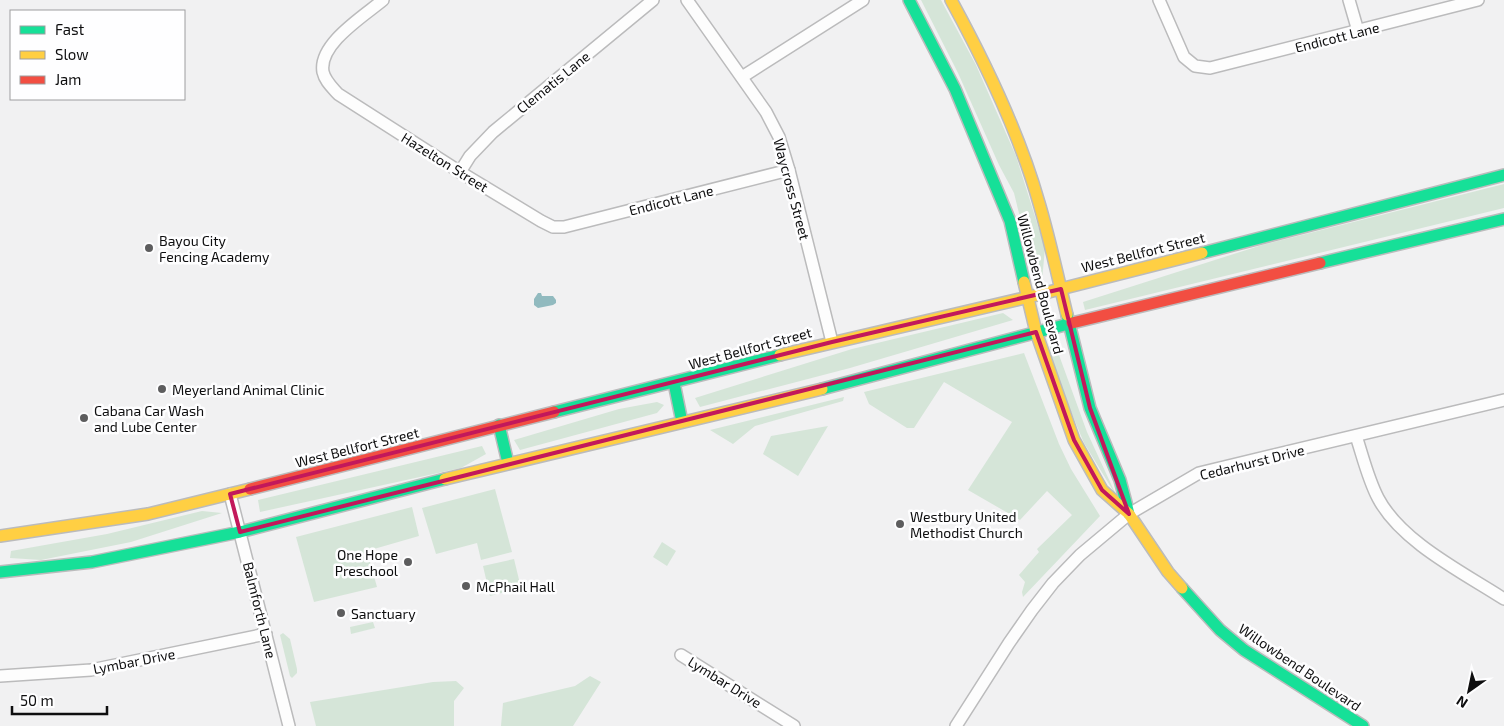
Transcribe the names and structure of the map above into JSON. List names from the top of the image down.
{
  "streets": {
    "main road": ["West Bellfort Street", "Willowbend Boulevard"],
    "street": [
      "Endicott Lane",
      "Clematis Lane",
      "Hazelton Street",
      "Waycross Street",
      "Cedarhurst Drive",
      "Balmforth Lane",
      "Lymbar Drive"
    ]
  },
  "crossings": [
    ["Endicott Lane", "Hazelton Street"],
    ["Endicott Lane", "Waycross Street"],
    ["Clematis Lane", "Hazelton Street"],
    ["Waycross Street", "West Bellfort Street"],
    ["West Bellfort Street", "Willowbend Boulevard"],
    ["West Bellfort Street", "Balmforth Lane"],
    ["Willowbend Boulevard", "Cedarhurst Drive"],
    ["Balmforth Lane", "Lymbar Drive"]
  ],
  "places": [
    "Bayou City Fencing Academy",
    "Meyerland Animal Clinic",
    "Cabana Car Wash and Lube Center",
    "Westbury United Methodist Church",
    "One Hope Preschool",
    "McPhail Hall",
    "Sanctuary"
  ],
  "legend": ["Fast", "Slow", "Jam"],
  "scale_bar": "50 m",
  "north": "bottom left"
}
